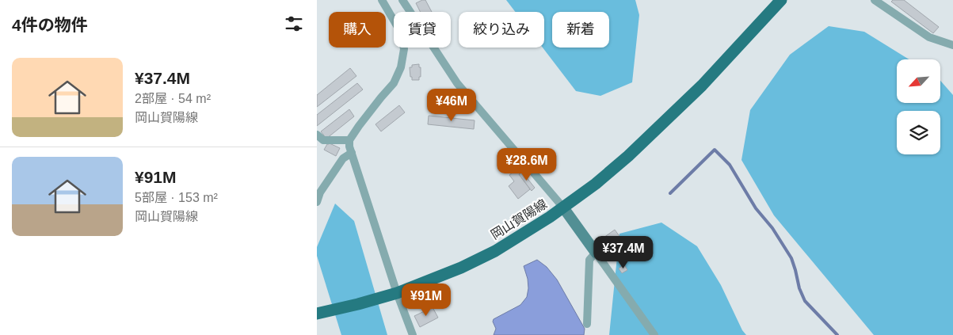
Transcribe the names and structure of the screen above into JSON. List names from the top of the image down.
{
  "streets": {
    "main road": ["岡山賀陽線"]
  },
  "north": "bottom left",
  "page": {
    "heading": "4件の物件",
    "chip": [
      "購入",
      "賃貸",
      "絞り込み",
      "新着"
    ],
    "list": [
      {
        "name": "¥37.4M",
        "note": "2部屋 · 54 m² · 岡山賀陽線"
      },
      {
        "name": "¥91M",
        "note": "5部屋 · 153 m² · 岡山賀陽線"
      }
    ],
    "price": [
      "¥46M",
      "¥28.6M",
      "¥37.4M",
      "¥91M"
    ]
  }
}
